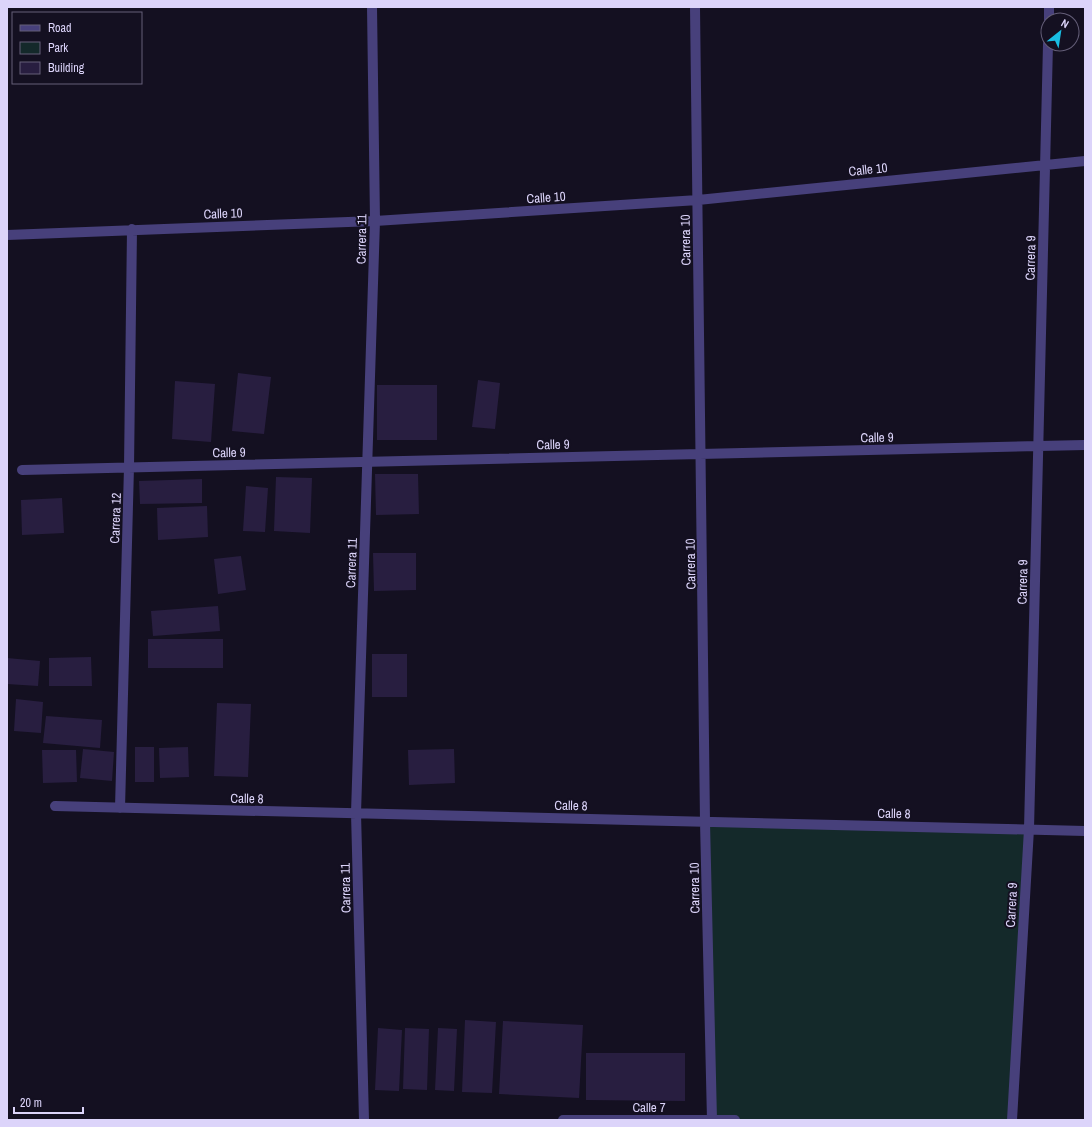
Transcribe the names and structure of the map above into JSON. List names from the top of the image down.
{
  "streets": {
    "street": [
      "Calle 10",
      "Carrera 11",
      "Carrera 10",
      "Carrera 9",
      "Calle 9",
      "Carrera 12",
      "Calle 8",
      "Calle 7"
    ]
  },
  "crossings": [
    ["Calle 10", "Carrera 11"],
    ["Calle 10", "Carrera 10"],
    ["Calle 10", "Carrera 9"],
    ["Calle 10", "Carrera 12"],
    ["Carrera 11", "Calle 9"],
    ["Carrera 11", "Calle 8"],
    ["Carrera 10", "Calle 9"],
    ["Carrera 10", "Calle 8"],
    ["Carrera 10", "Calle 7"],
    ["Carrera 9", "Calle 9"],
    ["Carrera 9", "Calle 8"],
    ["Calle 9", "Carrera 12"],
    ["Carrera 12", "Calle 8"]
  ],
  "legend": ["Road", "Park", "Building"],
  "scale_bar": "20 m",
  "north": "top right"
}
